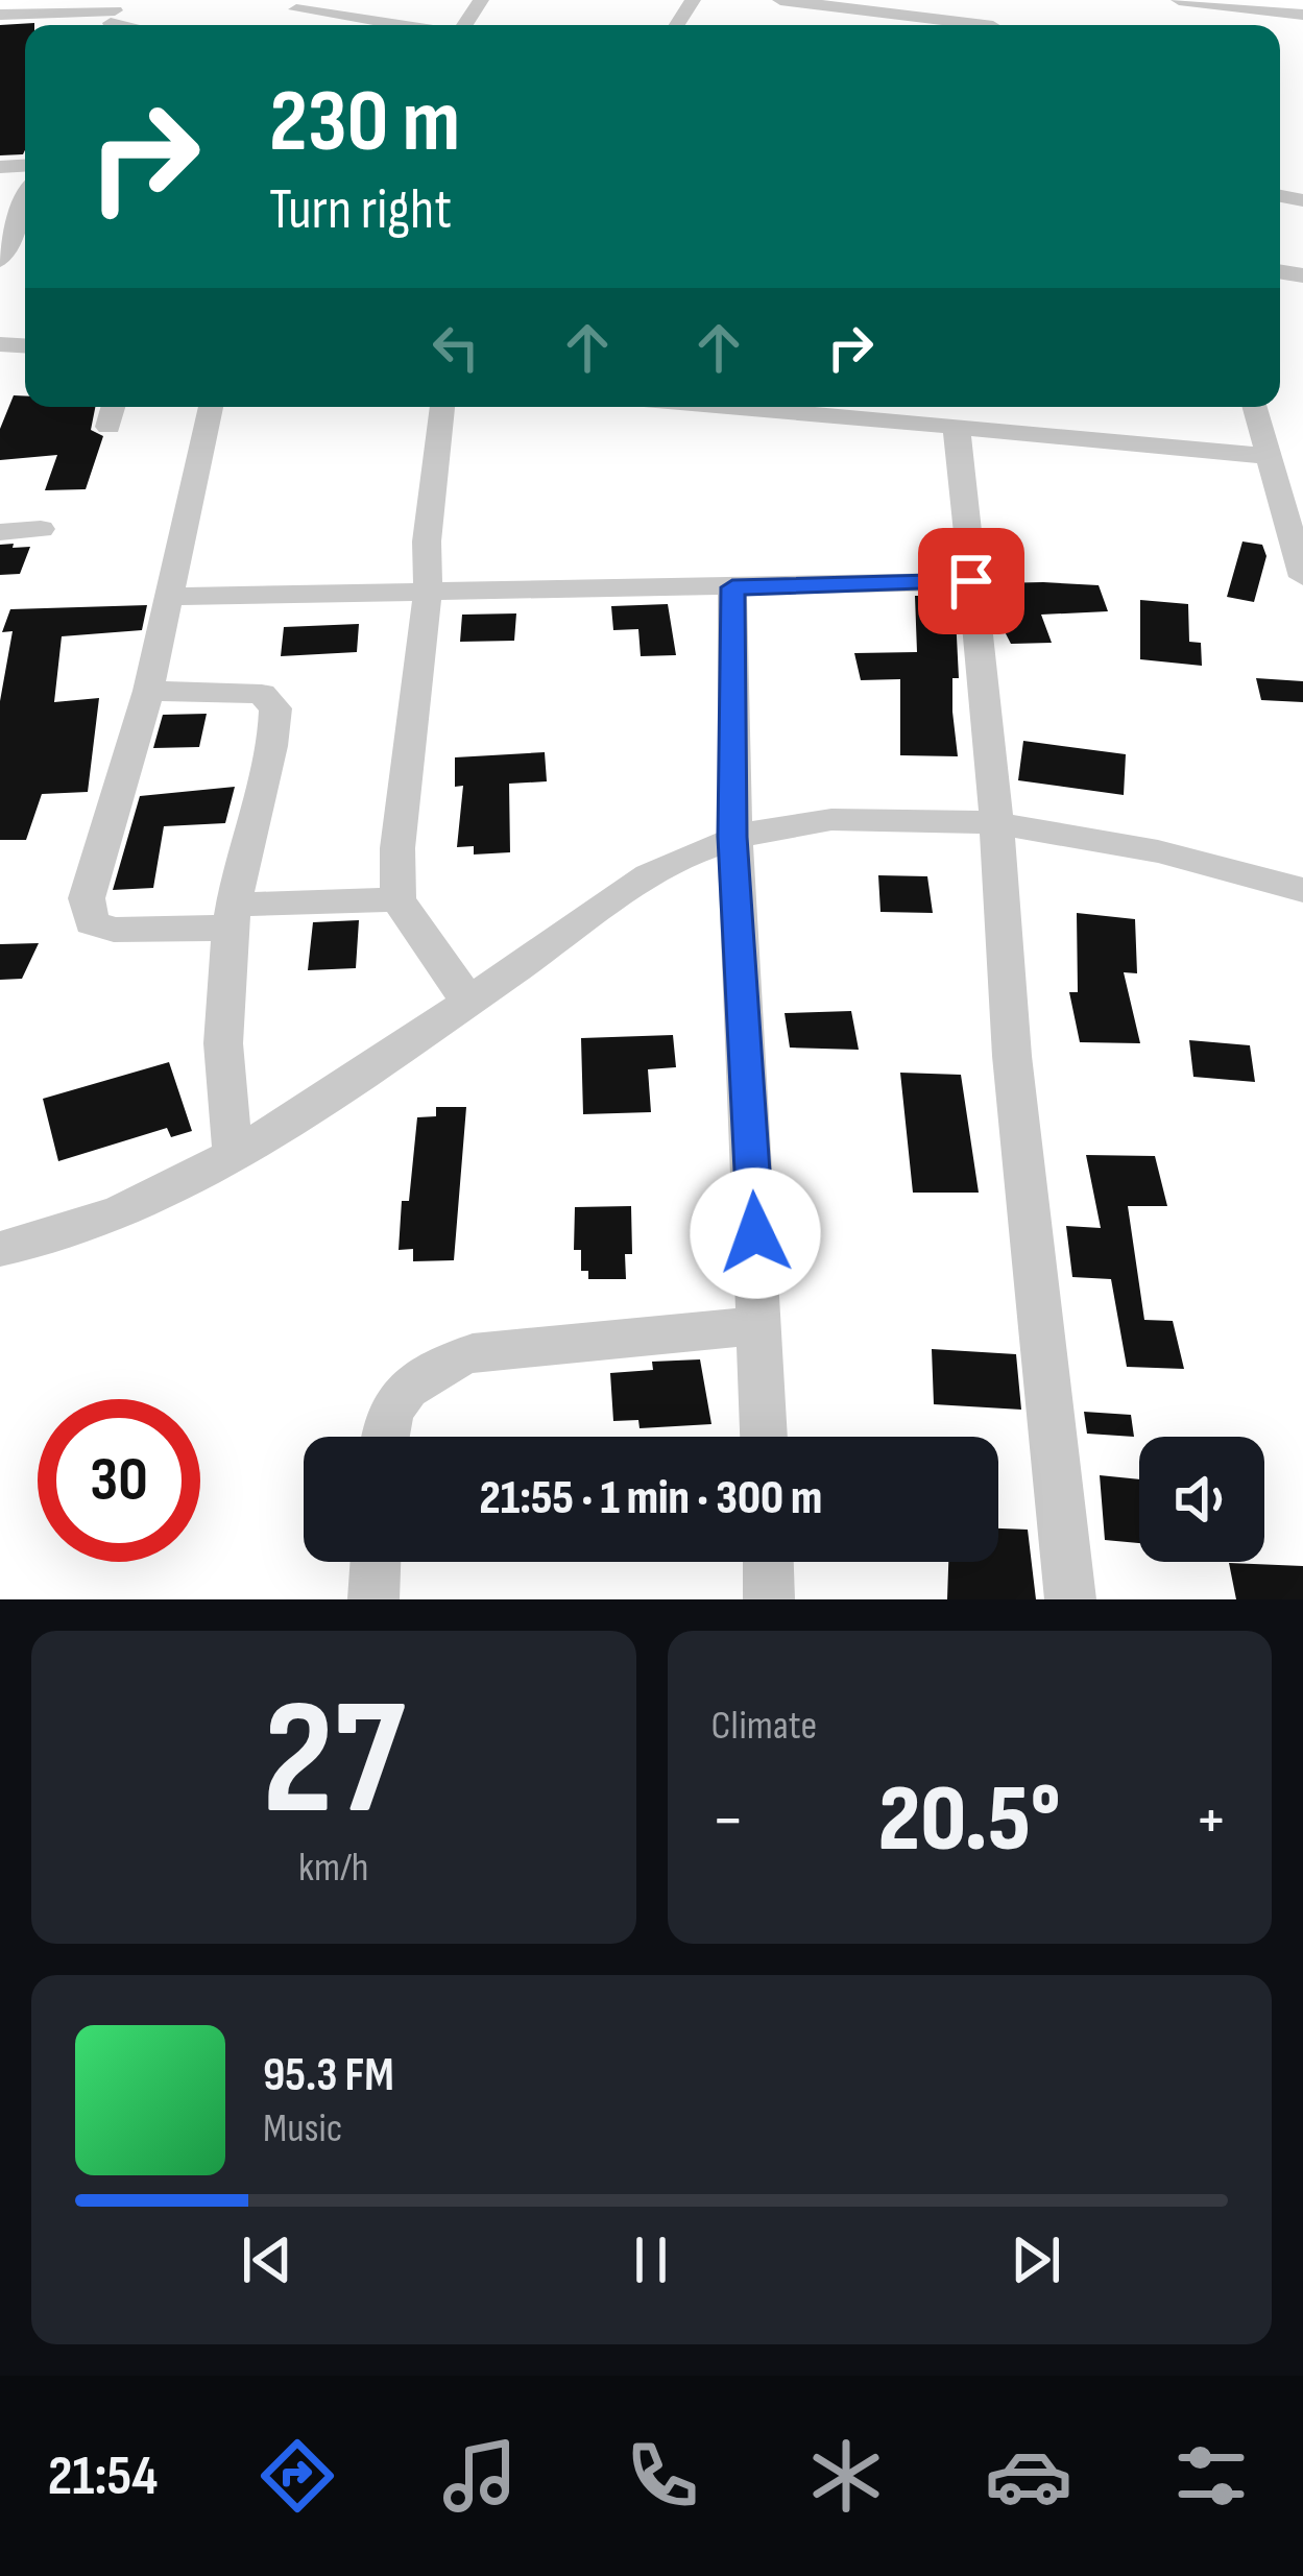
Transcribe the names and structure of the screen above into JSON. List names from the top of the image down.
{
  "page": {
    "turn": ["230 m", "Turn right"],
    "limit": "30",
    "trip": "21:55 · 1 min · 300 m",
    "tile": [
      ["27", "km/h"],
      "Climate"
    ],
    "heat": ["−", "20.5°", "+"],
    "song": ["95.3 FM", "Music"],
    "tabs": "21:54"
  }
}
